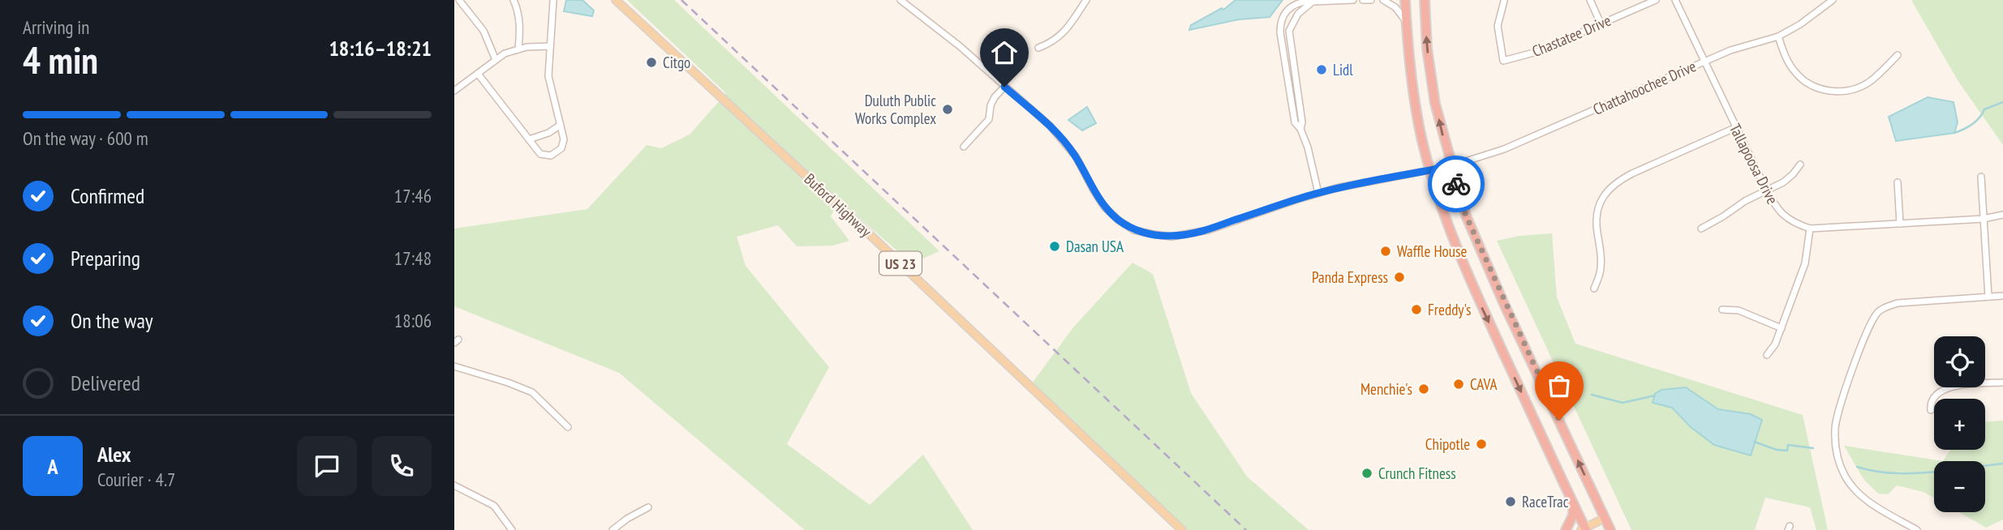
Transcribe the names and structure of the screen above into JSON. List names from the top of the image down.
{
  "streets": {
    "main road": ["Buford Highway", "US 23"],
    "street": ["Chastatee Drive", "Chattahoochee Drive", "Tallapoosa Drive"]
  },
  "crossings": [
    ["Chattahoochee Drive", "Tallapoosa Drive"]
  ],
  "places": [
    "Citgo",
    "Lidl",
    "Duluth Public Works Complex",
    "Dasan USA",
    "Waffle House",
    "Panda Express",
    "Freddy's",
    "CAVA",
    "Menchie's",
    "Chipotle",
    "Crunch Fitness",
    "RaceTrac"
  ],
  "page": {
    "heading": ["4 min", "Arriving in", "18:16–18:21"],
    "panel": ["Alex", "Courier · 4.7"],
    "bar": "On the way · 600 m",
    "list": [
      ["Confirmed", "17:46"],
      ["Preparing", "17:48"],
      ["On the way", "18:06"],
      "Delivered"
    ],
    "map_buttons": ["+", "−"],
    "round": "A"
  }
}
